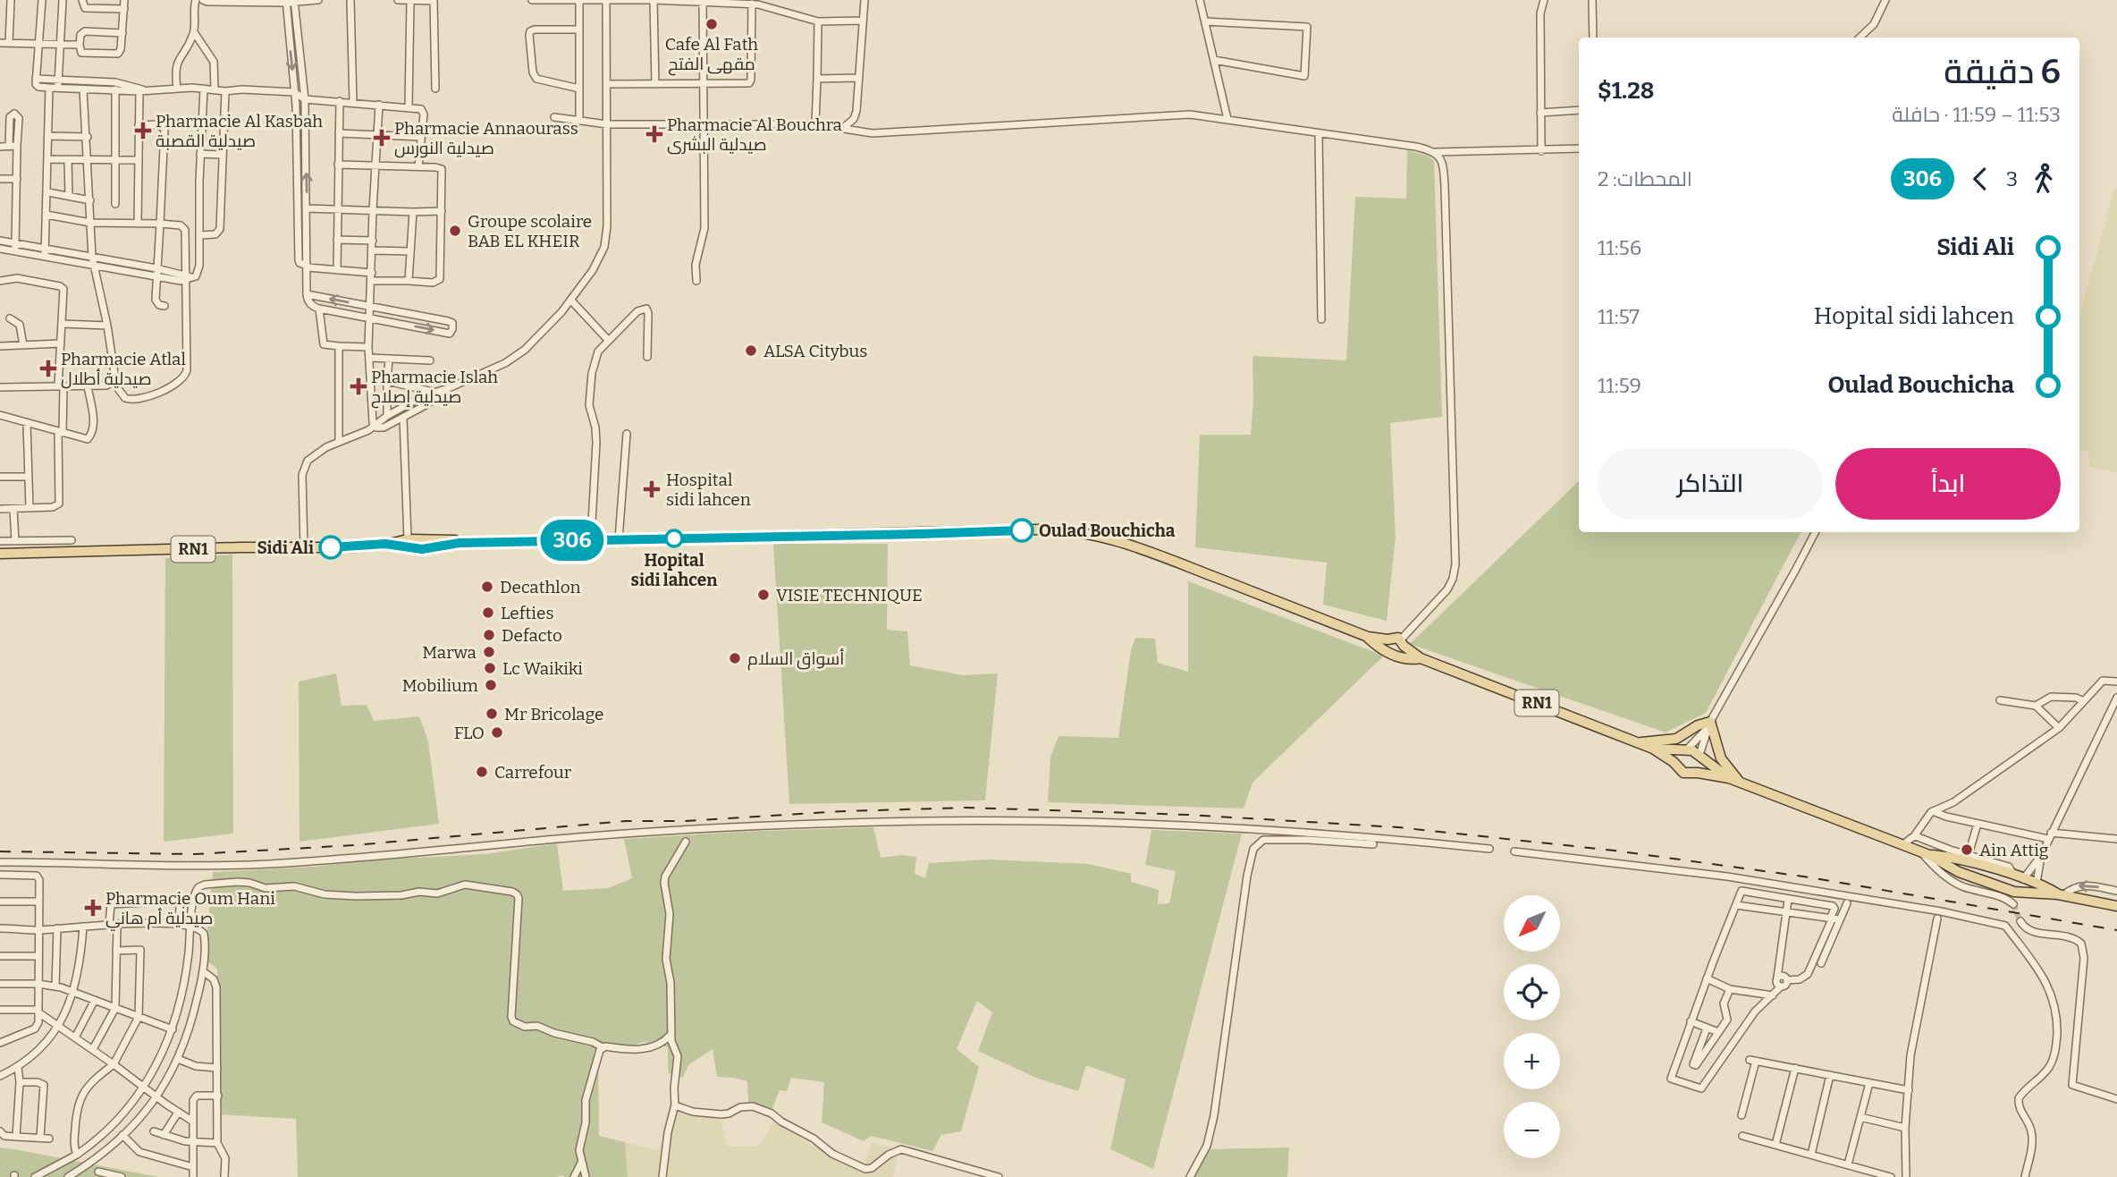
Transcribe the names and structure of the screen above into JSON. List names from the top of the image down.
{
  "streets": {
    "main road": ["RN1"]
  },
  "places": {
    "other": [
      "Cafe Al Fath مقهى الفتح",
      "Groupe scolaire BAB EL KHEIR",
      "ALSA Citybus",
      "Oulad Bouchicha",
      "Hopital sidi lahcen",
      "Sidi Ali",
      "Decathlon",
      "VISIE TECHNIQUE",
      "Lefties",
      "Defacto",
      "Marwa",
      "أسواق السلام",
      "Lc Waikiki",
      "Mobilium",
      "Mr Bricolage",
      "FLO",
      "Carrefour",
      "Ain Attig"
    ],
    "health": [
      "Pharmacie Al Kasbah صيدلية القصبة",
      "Pharmacie Al Bouchra صيدلية البشرى",
      "Pharmacie Annaourass صيدلية النورس",
      "Pharmacie Atlal صيدلية أطلال",
      "Pharmacie Islah صيدلية إصلاح",
      "Hospital sidi lahcen",
      "Pharmacie Oum Hani صيدلية أم هاني"
    ]
  },
  "lines": ["bus line 306"],
  "north": "bottom left",
  "page": {
    "on_map": "306",
    "heading": ["6 دقيقة", "11:53 – 11:59 · حافلة", "$1.28"],
    "legs": ["3", "306", "المحطات: 2"],
    "list": [
      {
        "name": "Sidi Ali",
        "value": "11:56"
      },
      {
        "name": "Hopital sidi lahcen",
        "value": "11:57"
      },
      {
        "name": "Oulad Bouchicha",
        "value": "11:59"
      }
    ],
    "buttons": ["ابدأ", "التذاكر"],
    "map_buttons": ["+", "−"]
  }
}
